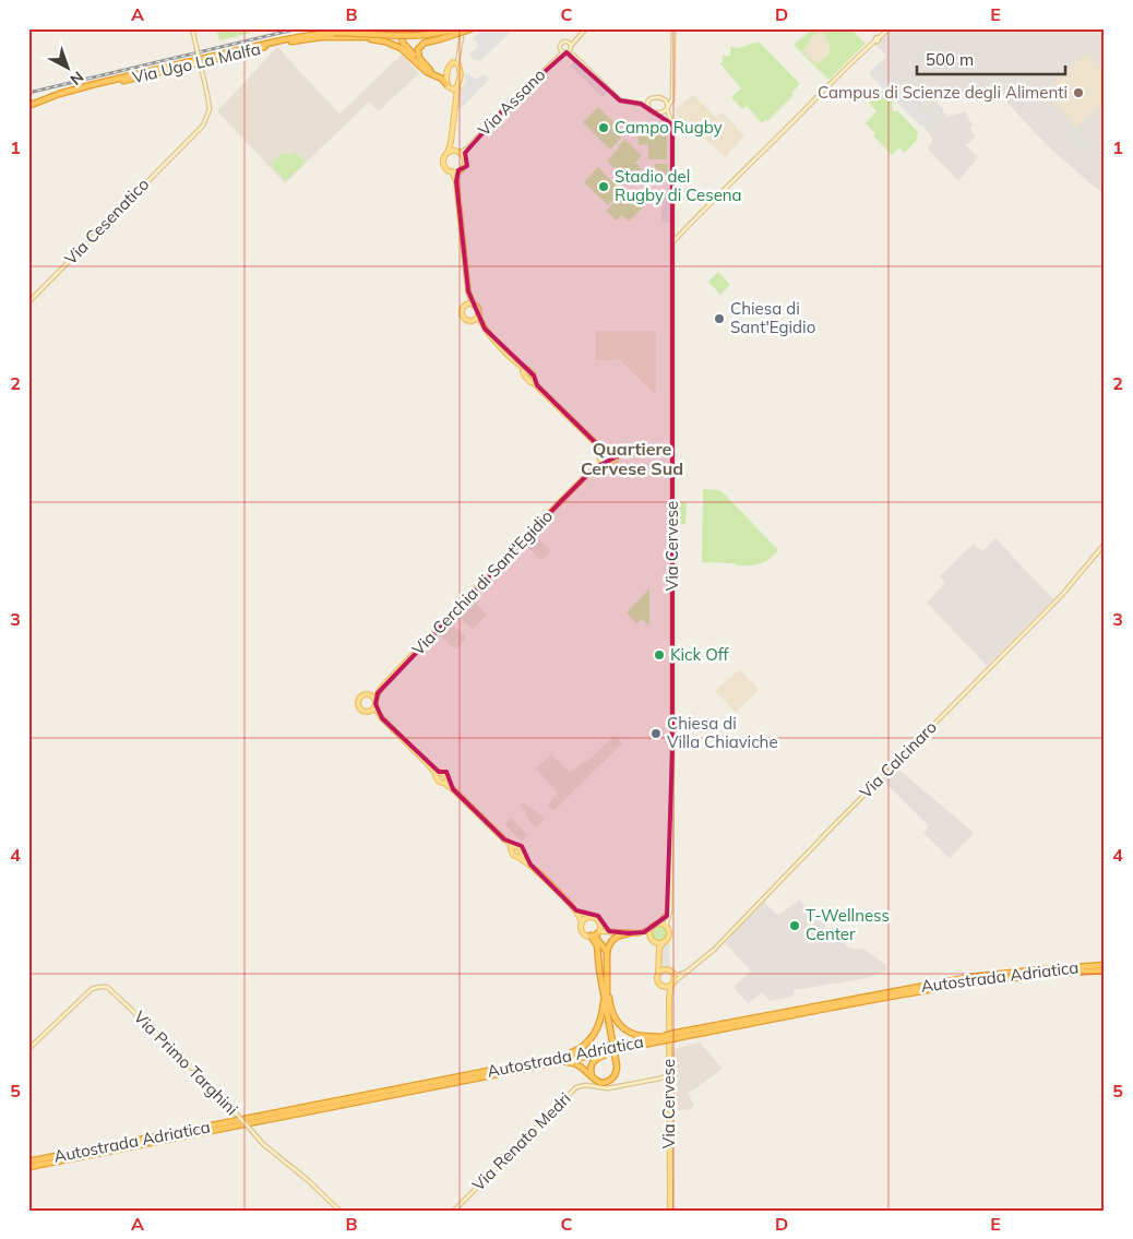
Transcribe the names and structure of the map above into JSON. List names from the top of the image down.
{
  "streets": {
    "highway": ["Via Ugo La Malfa", "Autostrada Adriatica"],
    "main road": [
      "Via Assano",
      "Via Cesenatico",
      "Via Cervese",
      "Via Cerchia di Sant'Egidio",
      "Via Calcinaro",
      "Via Primo Targhini",
      "Via Renato Medri"
    ]
  },
  "crossings": [
    ["Via Cervese", "Via Calcinaro"],
    ["Via Cervese", "Via Renato Medri"]
  ],
  "districts": ["Quartiere Cervese Sud"],
  "places": [
    "Campus di Scienze degli Alimenti",
    "Campo Rugby",
    "Stadio del Rugby di Cesena",
    "Chiesa di Sant'Egidio",
    "Kick Off",
    "Chiesa di Villa Chiaviche",
    "T-Wellness Center"
  ],
  "scale_bar": "500 m",
  "north": "bottom right",
  "grid": {
    "columns": [
      "A",
      "B",
      "C",
      "D",
      "E"
    ],
    "rows": [
      "1",
      "2",
      "3",
      "4",
      "5"
    ]
  }
}
